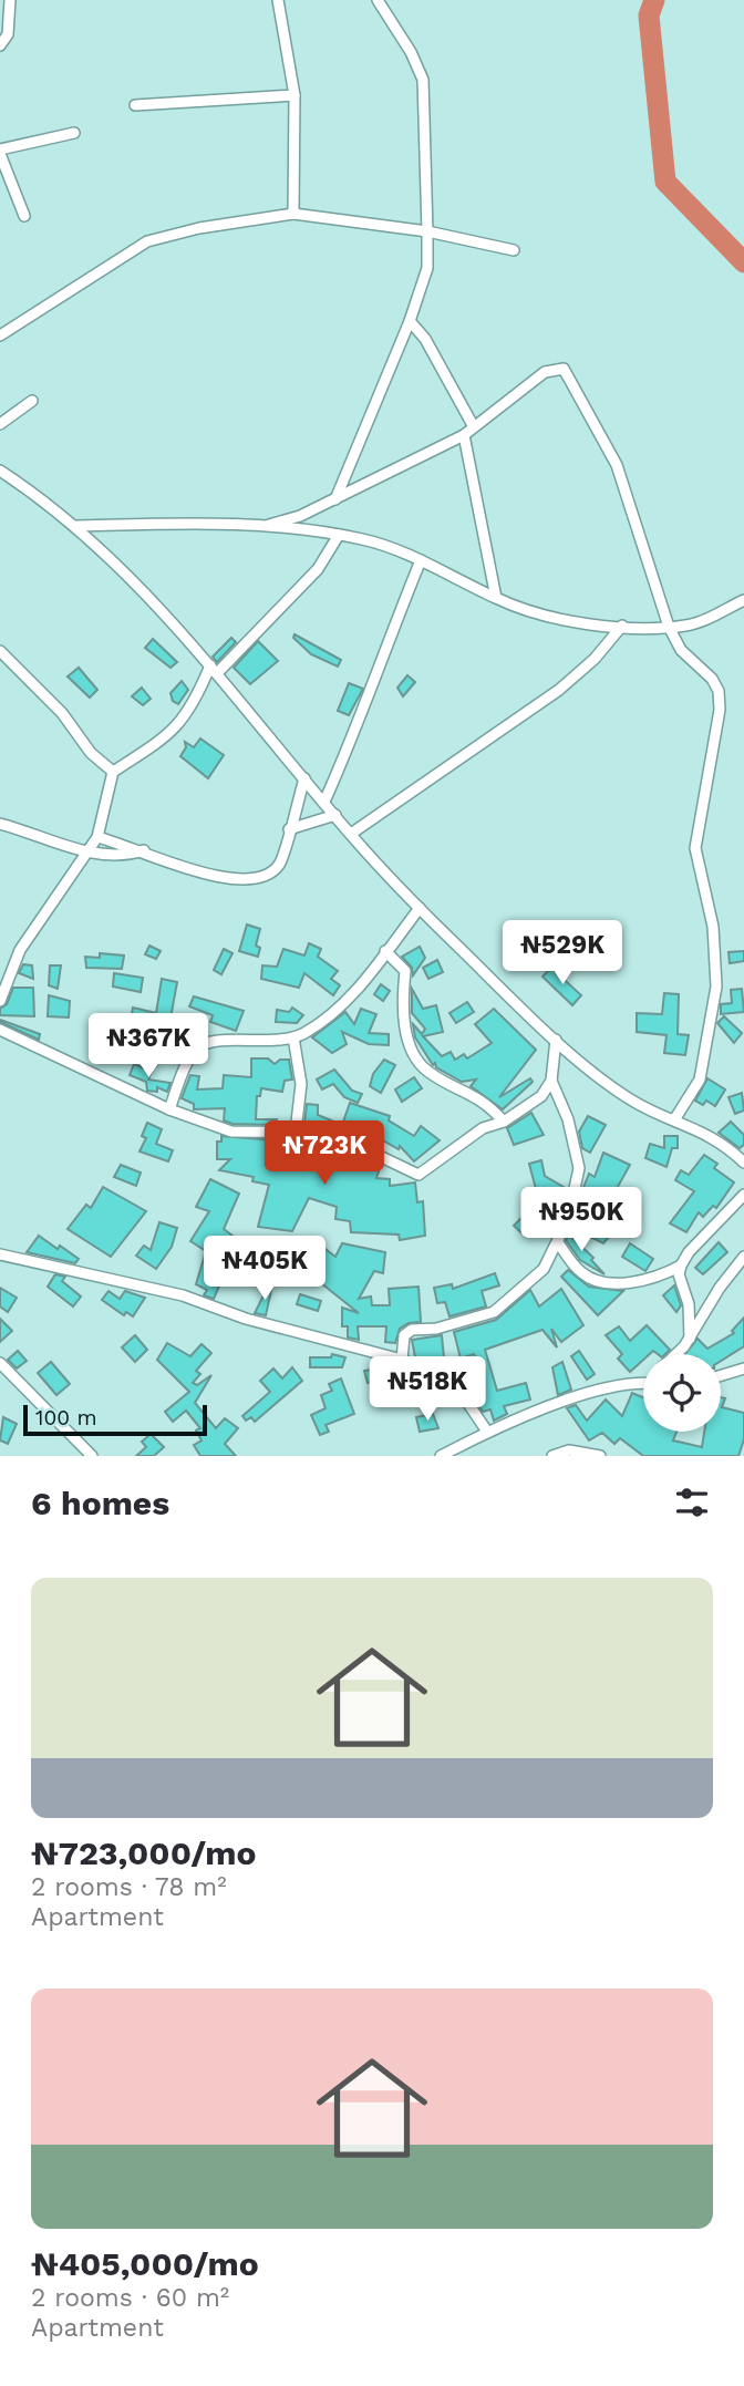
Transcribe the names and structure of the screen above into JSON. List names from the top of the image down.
{
  "scale_bar": "100 m",
  "page": {
    "price": [
      "₦529K",
      "₦367K",
      "₦723K",
      "₦950K",
      "₦405K",
      "₦518K"
    ],
    "scale": "100 m",
    "heading": "6 homes",
    "list": [
      {
        "name": "₦723,000/mo",
        "note": "2 rooms · 78 m² · Apartment"
      },
      {
        "name": "₦405,000/mo",
        "note": "2 rooms · 60 m² · Apartment"
      }
    ]
  }
}
